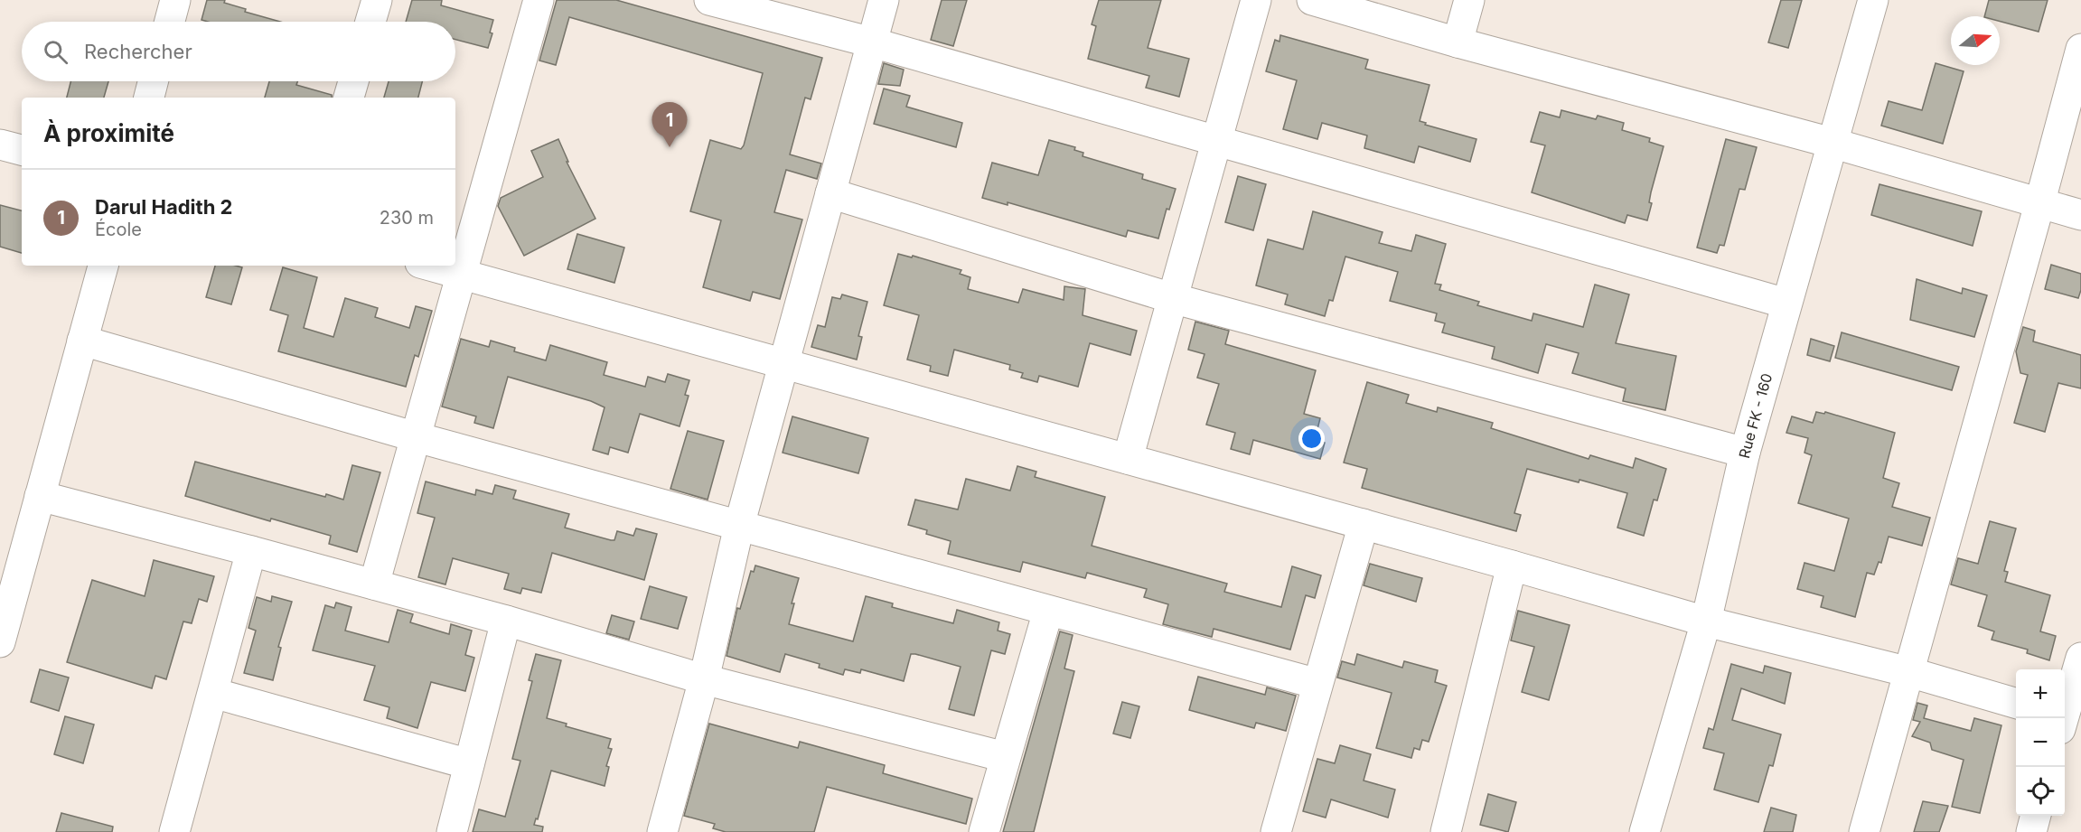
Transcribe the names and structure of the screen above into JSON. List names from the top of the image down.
{
  "streets": {
    "street": ["Rue FK - 160"]
  },
  "north": "right",
  "page": {
    "search": "Rechercher",
    "heading": "À proximité",
    "pins": "1",
    "list": [
      {
        "mark": "1",
        "name": "Darul Hadith 2",
        "note": "École",
        "value": "230 m"
      }
    ],
    "map_buttons": ["+", "−"]
  }
}
